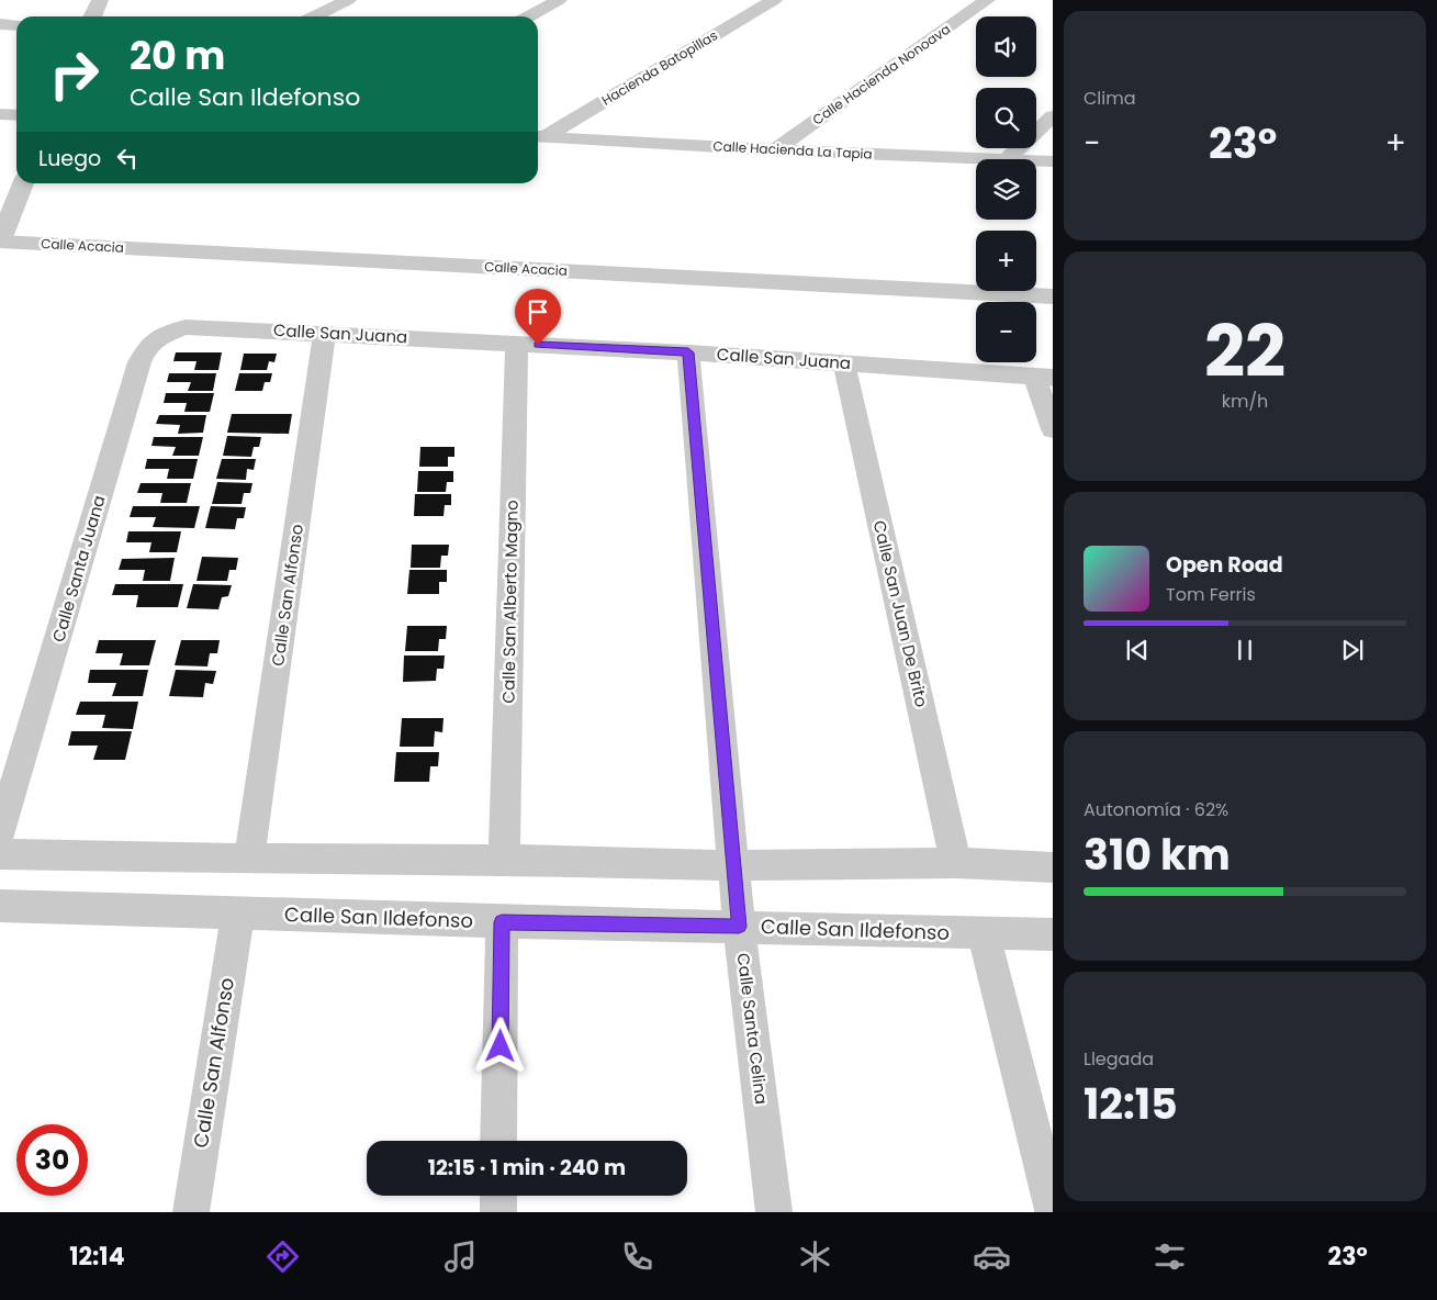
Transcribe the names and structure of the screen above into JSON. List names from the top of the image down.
{
  "streets": {
    "street": [
      "Hacienda Batopillas",
      "Calle Hacienda Nonoava",
      "Calle Hacienda La Tapia",
      "Calle Acacia",
      "Calle San Juana",
      "Calle Santa Juana",
      "Calle San Alfonso",
      "Calle San Alberto Magno",
      "Calle San Juan De Brito",
      "Calle San Ildefonso",
      "Calle Santa Celina"
    ]
  },
  "crossings": [
    ["Hacienda Batopillas", "Calle Hacienda La Tapia"],
    ["Calle Hacienda Nonoava", "Calle Hacienda La Tapia"],
    ["Calle San Juana", "Calle Santa Juana"],
    ["Calle San Juana", "Calle San Alfonso"],
    ["Calle San Juana", "Calle San Alberto Magno"],
    ["Calle San Juana", "Calle San Juan De Brito"],
    ["Calle San Juana", "Calle Santa Celina"],
    ["Calle San Alfonso", "Calle San Ildefonso"],
    ["Calle San Ildefonso", "Calle Santa Celina"]
  ],
  "page": {
    "tile": [
      "Clima",
      ["22", "km/h"],
      ["Autonomía · 62%", "310 km"],
      ["Llegada", "12:15"]
    ],
    "map_buttons": ["+", "−"],
    "turn": ["20 m", "Calle San Ildefonso"],
    "heat": ["−", "23°", "+"],
    "then": "Luego",
    "song": ["Open Road", "Tom Ferris"],
    "limit": "30",
    "trip": "12:15 · 1 min · 240 m",
    "tabs": ["12:14", "23°"]
  }
}
